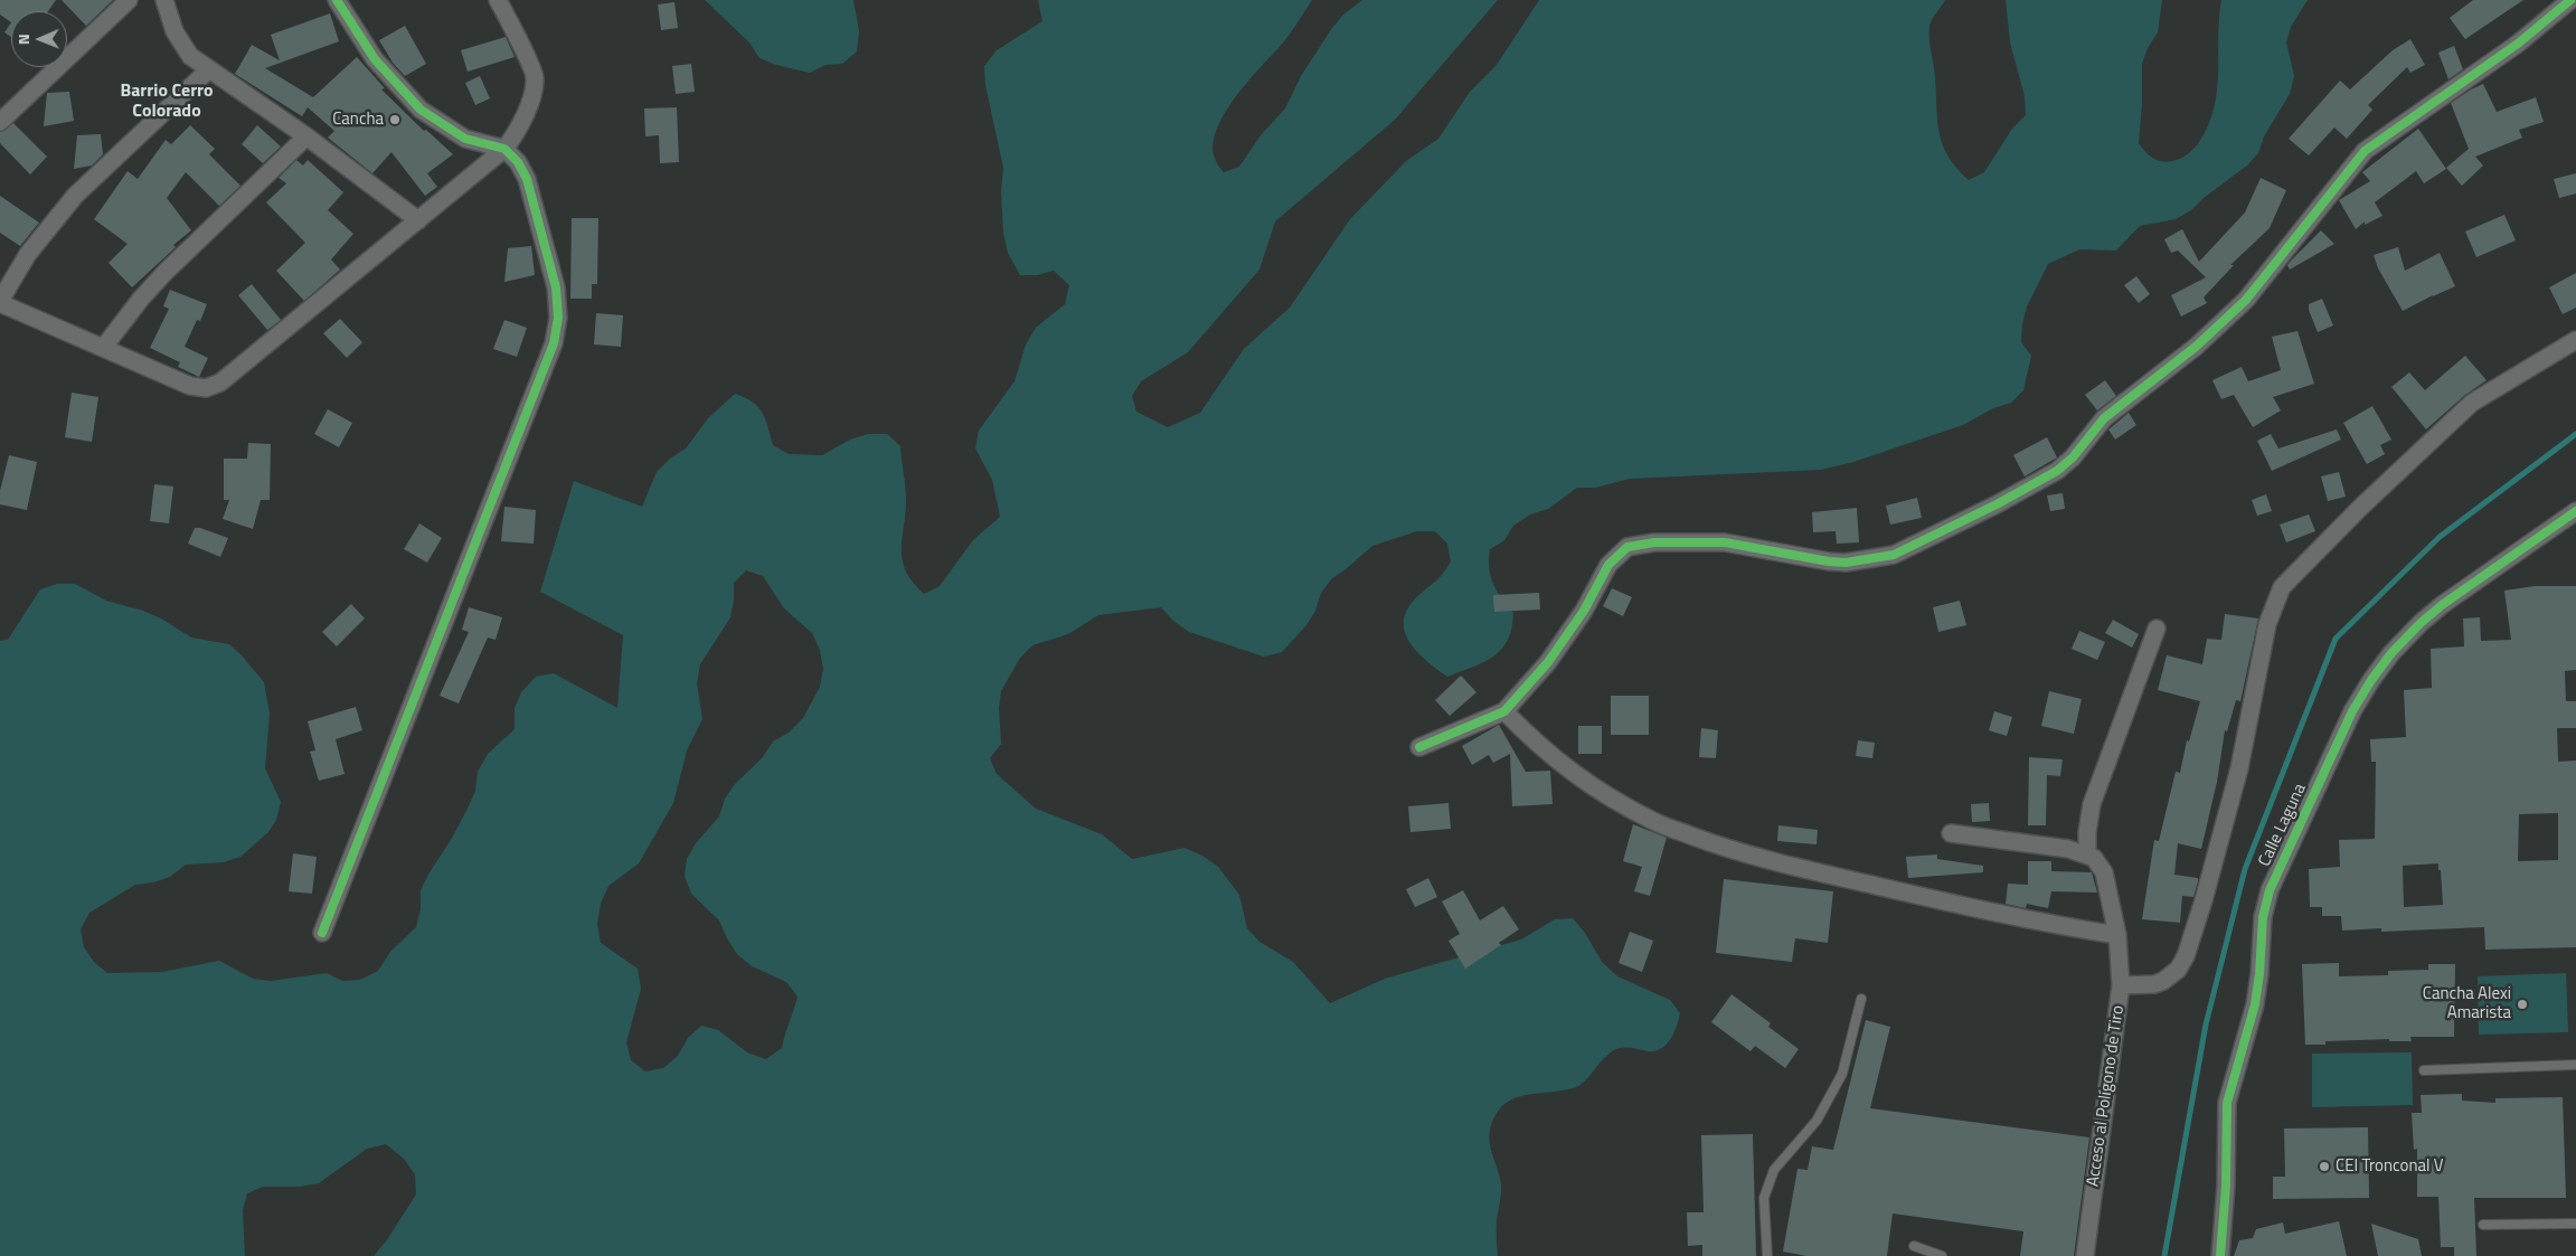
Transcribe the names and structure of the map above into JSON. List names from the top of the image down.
{
  "streets": {
    "street": ["Calle Laguna", "Acceso al Polígono de Tiro"]
  },
  "districts": ["Barrio Cerro Colorado"],
  "places": ["Cancha", "Cancha Alexi Amarista", "CEI Tronconal V"],
  "north": "left"
}
